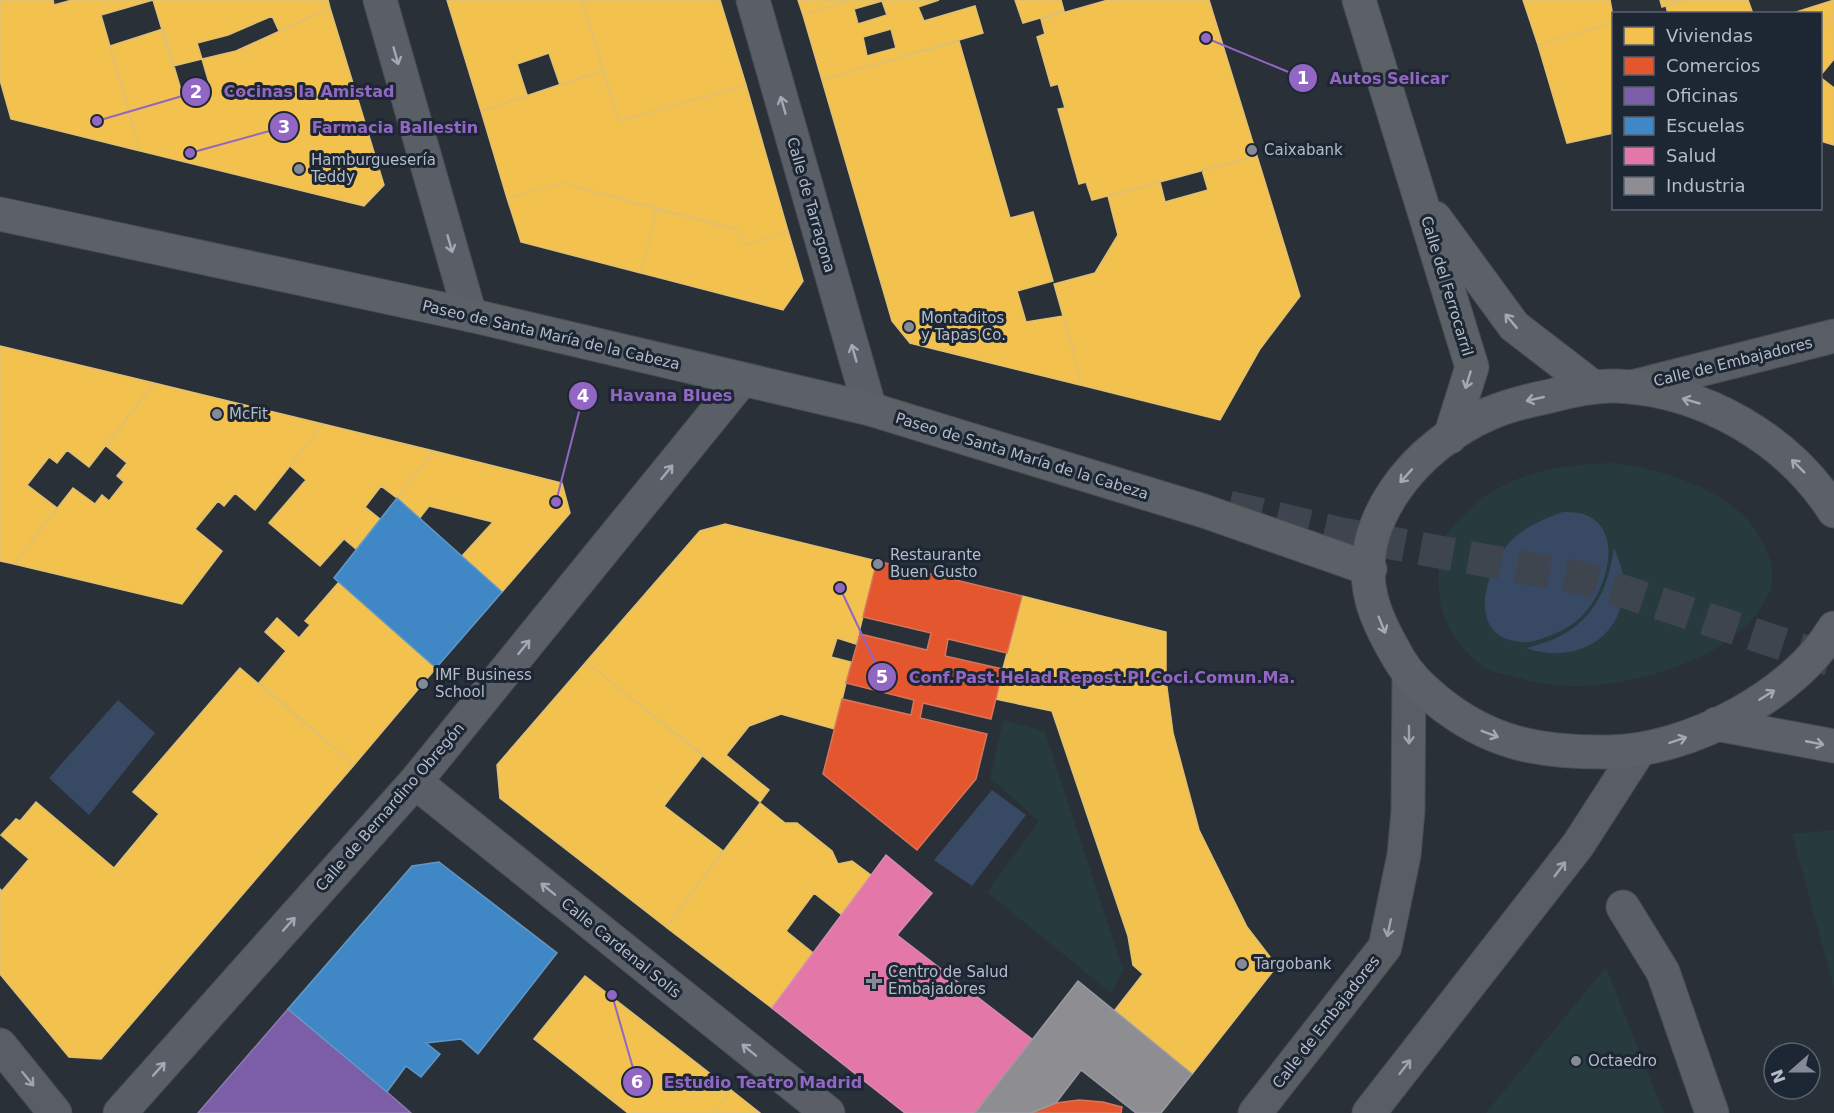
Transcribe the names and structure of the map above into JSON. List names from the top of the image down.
{
  "streets": {
    "main road": ["Calle del Ferrocarril", "Paseo de Santa María de la Cabeza", "Calle de Embajadores"],
    "street": ["Calle de Tarragona", "Calle de Bernardino Obregón", "Calle Cardenal Solís"]
  },
  "crossings": [
    ["Calle de Tarragona", "Paseo de Santa María de la Cabeza"],
    ["Paseo de Santa María de la Cabeza", "Calle de Bernardino Obregón"],
    ["Calle de Bernardino Obregón", "Calle Cardenal Solís"]
  ],
  "one_way": ["Calle de Tarragona", "Calle de Bernardino Obregón", "Calle Cardenal Solís"],
  "places": {
    "other": [
      "Autos Selicar",
      "Cocinas la Amistad",
      "Caixabank",
      "Farmacia Ballestin",
      "Hamburguesería Teddy",
      "Montaditos y Tapas Co.",
      "McFit",
      "Havana Blues",
      "Restaurante Buen Gusto",
      "Conf.Past.Helad.Repost.Pl.Coci.Comun.Ma.",
      "IMF Business School",
      "Targobank",
      "Estudio Teatro Madrid",
      "Octaedro"
    ],
    "health": ["Centro de Salud Embajadores"]
  },
  "legend": [
    "Viviendas",
    "Comercios",
    "Oficinas",
    "Escuelas",
    "Salud",
    "Industria"
  ],
  "north": "left"
}
